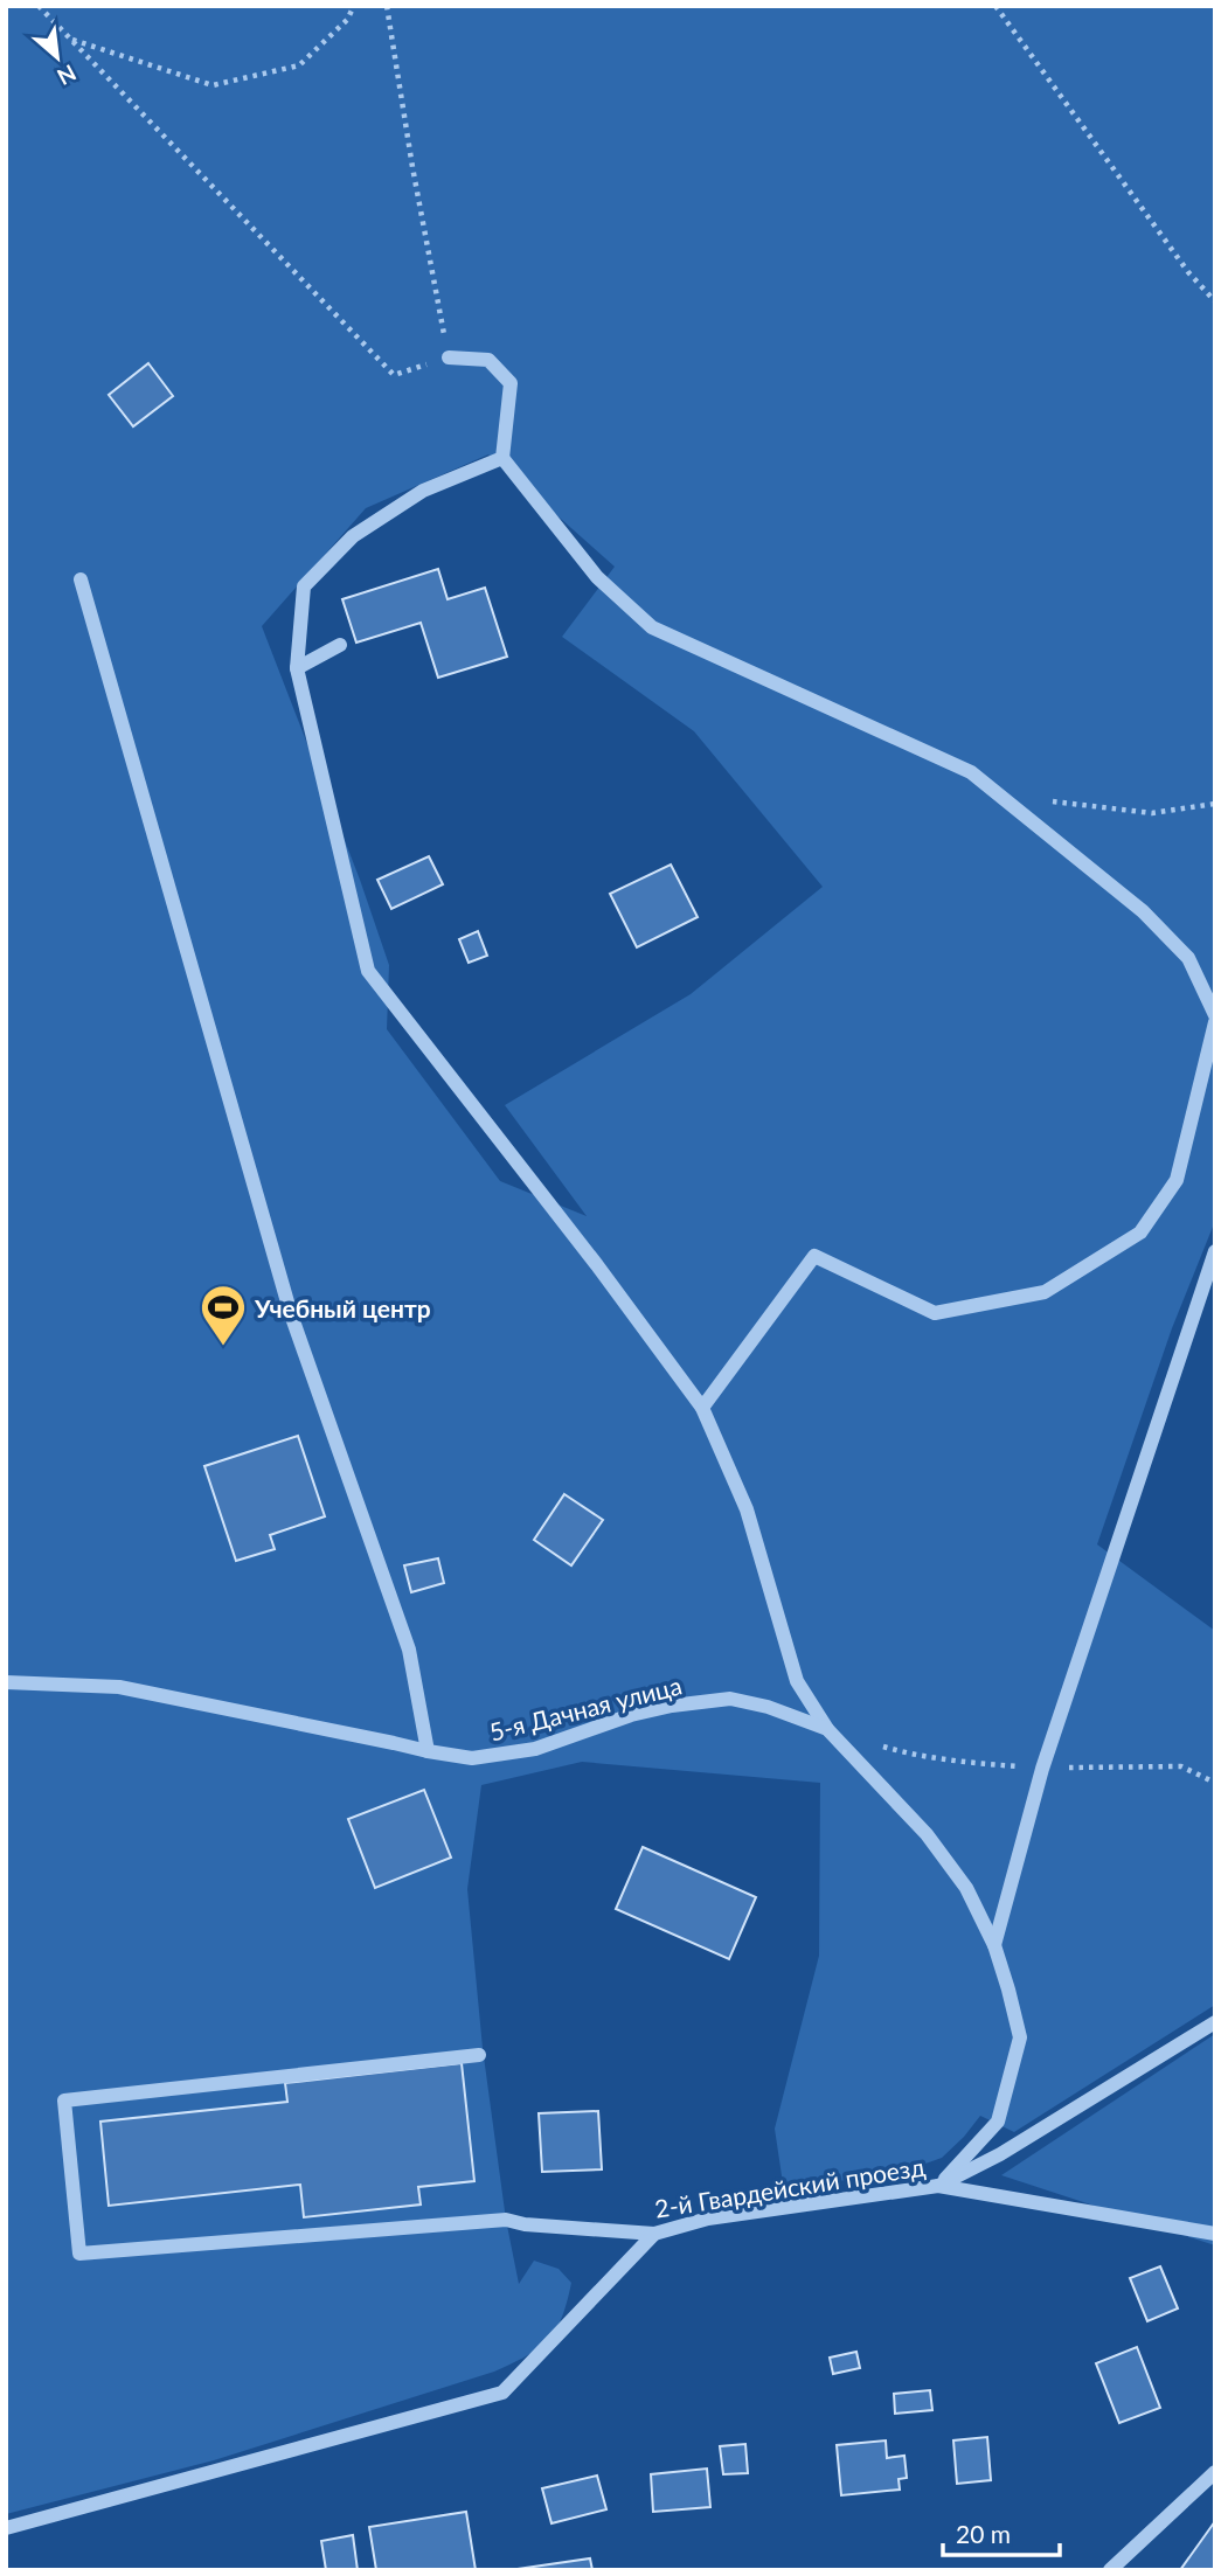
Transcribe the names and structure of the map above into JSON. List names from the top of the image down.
{
  "streets": {
    "street": ["5-я Дачная улица", "2-й Гвардейский проезд"]
  },
  "crossings": [
    ["5-я Дачная улица", "2-й Гвардейский проезд"]
  ],
  "places": {
    "sports": ["Учебный центр"]
  },
  "scale_bar": "20 m",
  "north": "bottom right"
}
